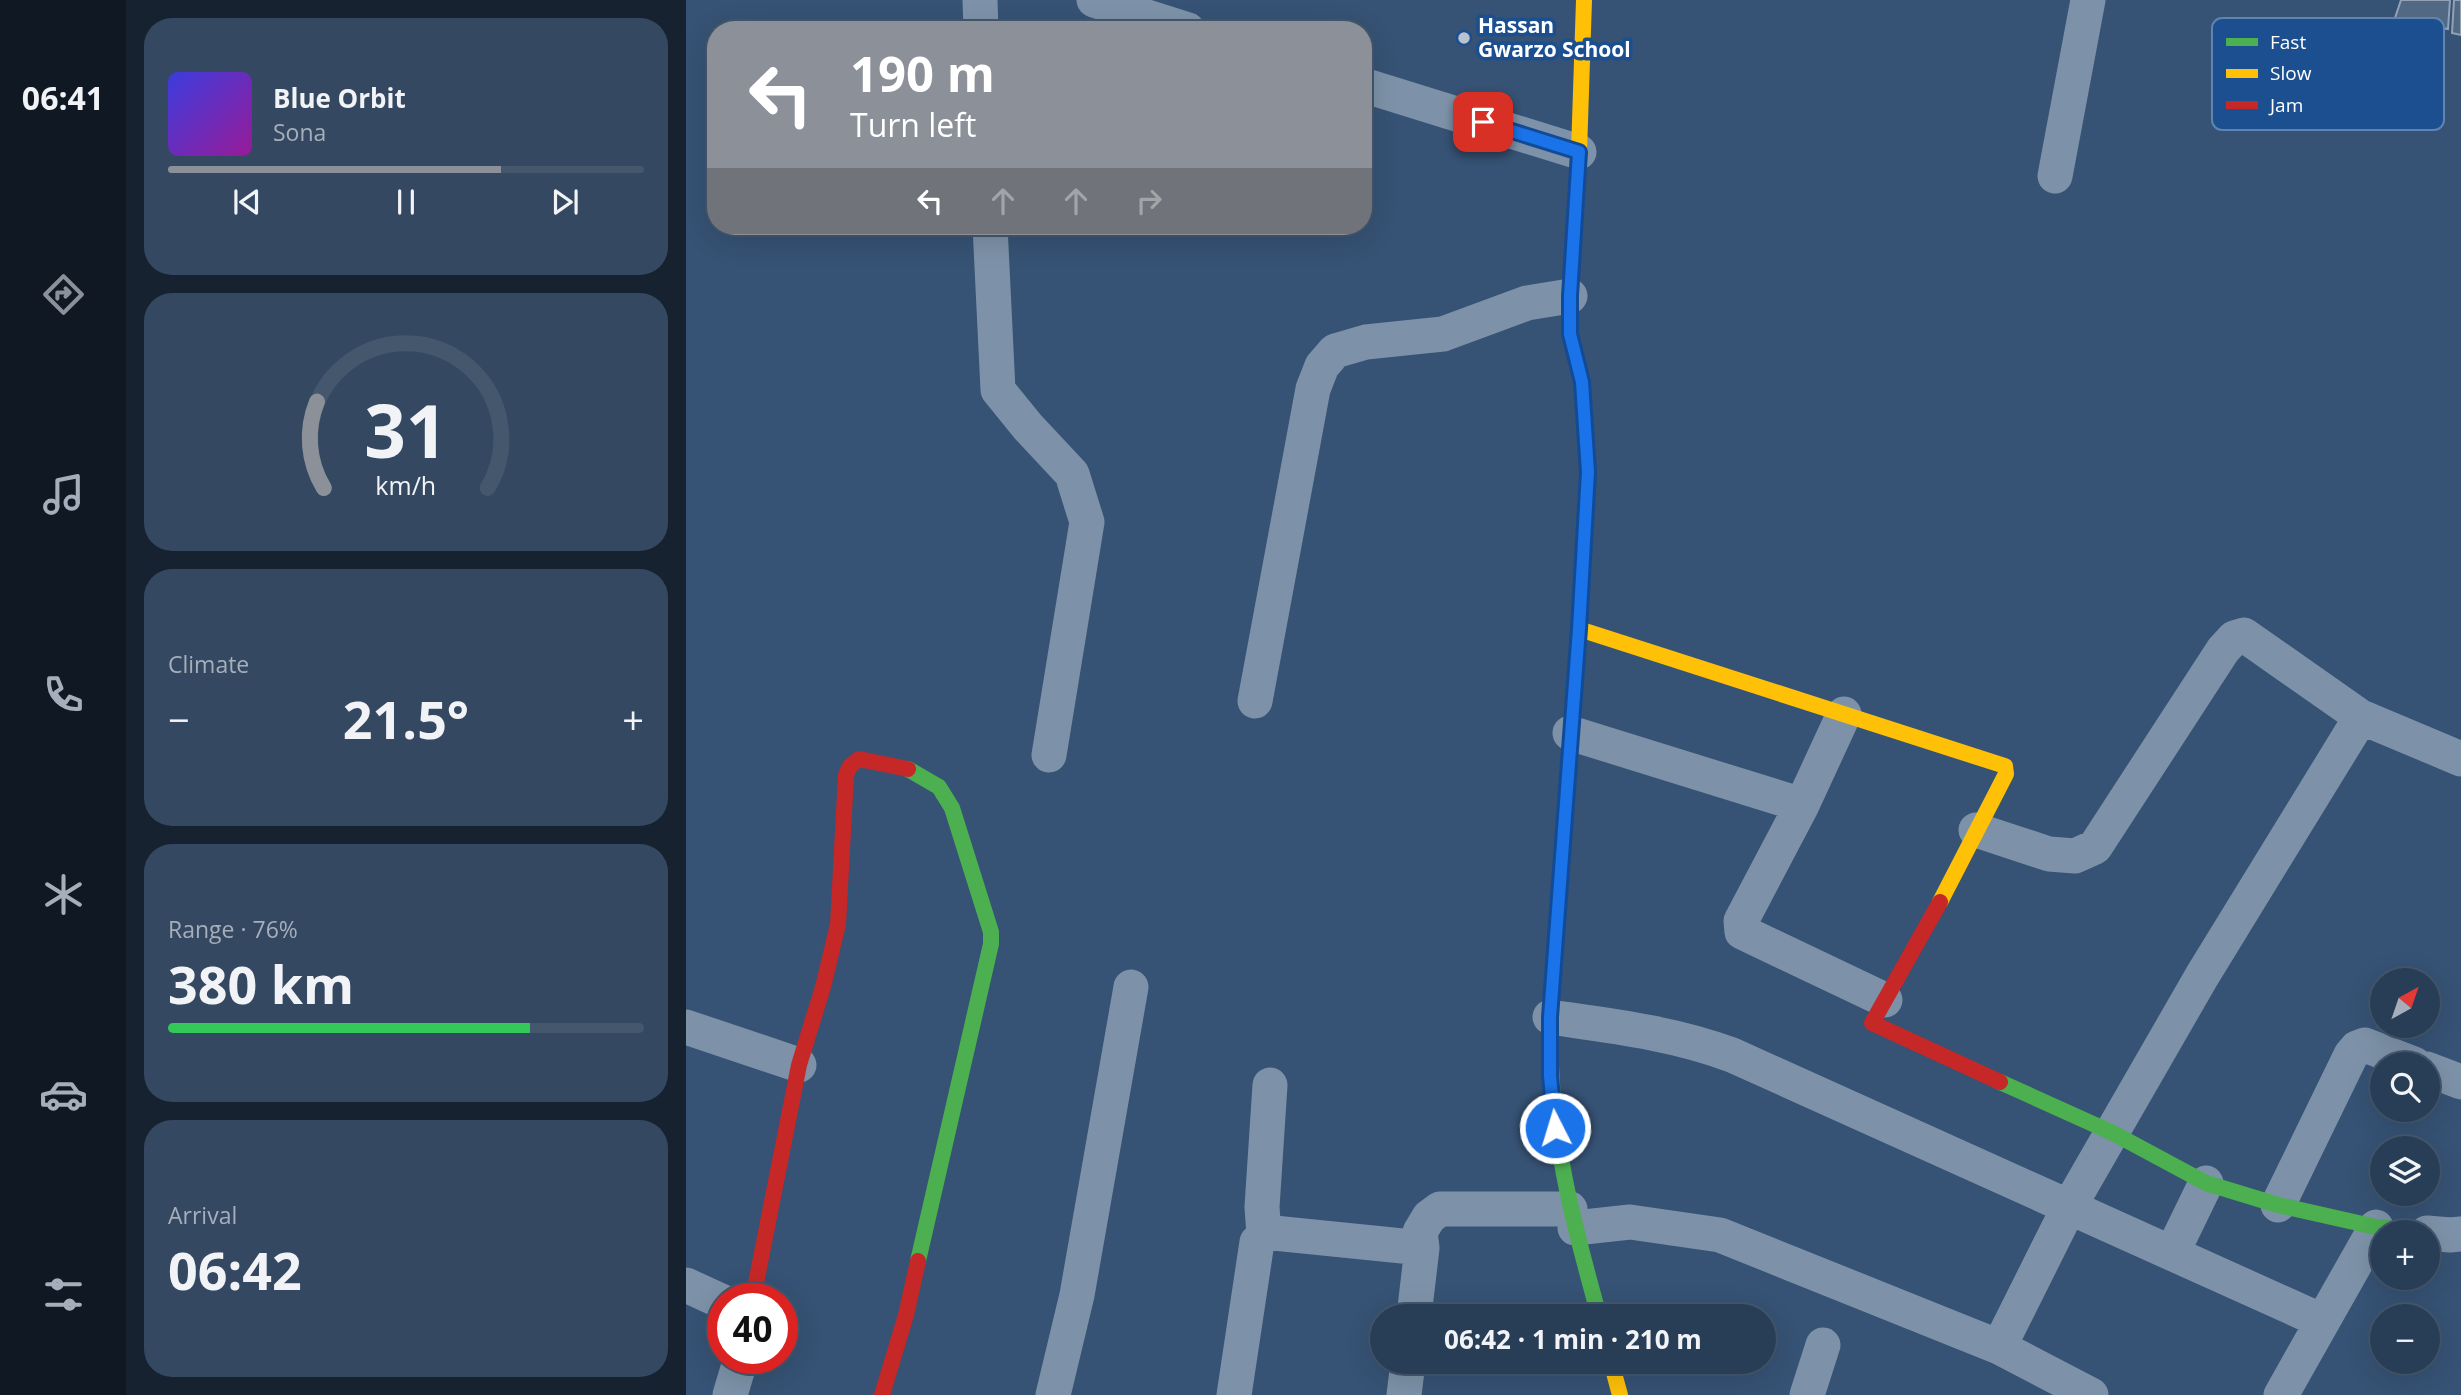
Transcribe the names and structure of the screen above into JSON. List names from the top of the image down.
{
  "places": ["Hassan Gwarzo School"],
  "legend": ["Fast", "Slow", "Jam"],
  "north": "top right",
  "page": {
    "tabs": "06:41",
    "turn": ["190 m", "Turn left"],
    "song": ["Blue Orbit", "Sona"],
    "tile": [
      "Climate",
      ["Range · 76%", "380 km"],
      ["Arrival", "06:42"]
    ],
    "heat": ["−", "21.5°", "+"],
    "map_buttons": ["+", "−"],
    "limit": "40",
    "trip": "06:42 · 1 min · 210 m",
    "gauge": ["31", "km/h"]
  }
}
